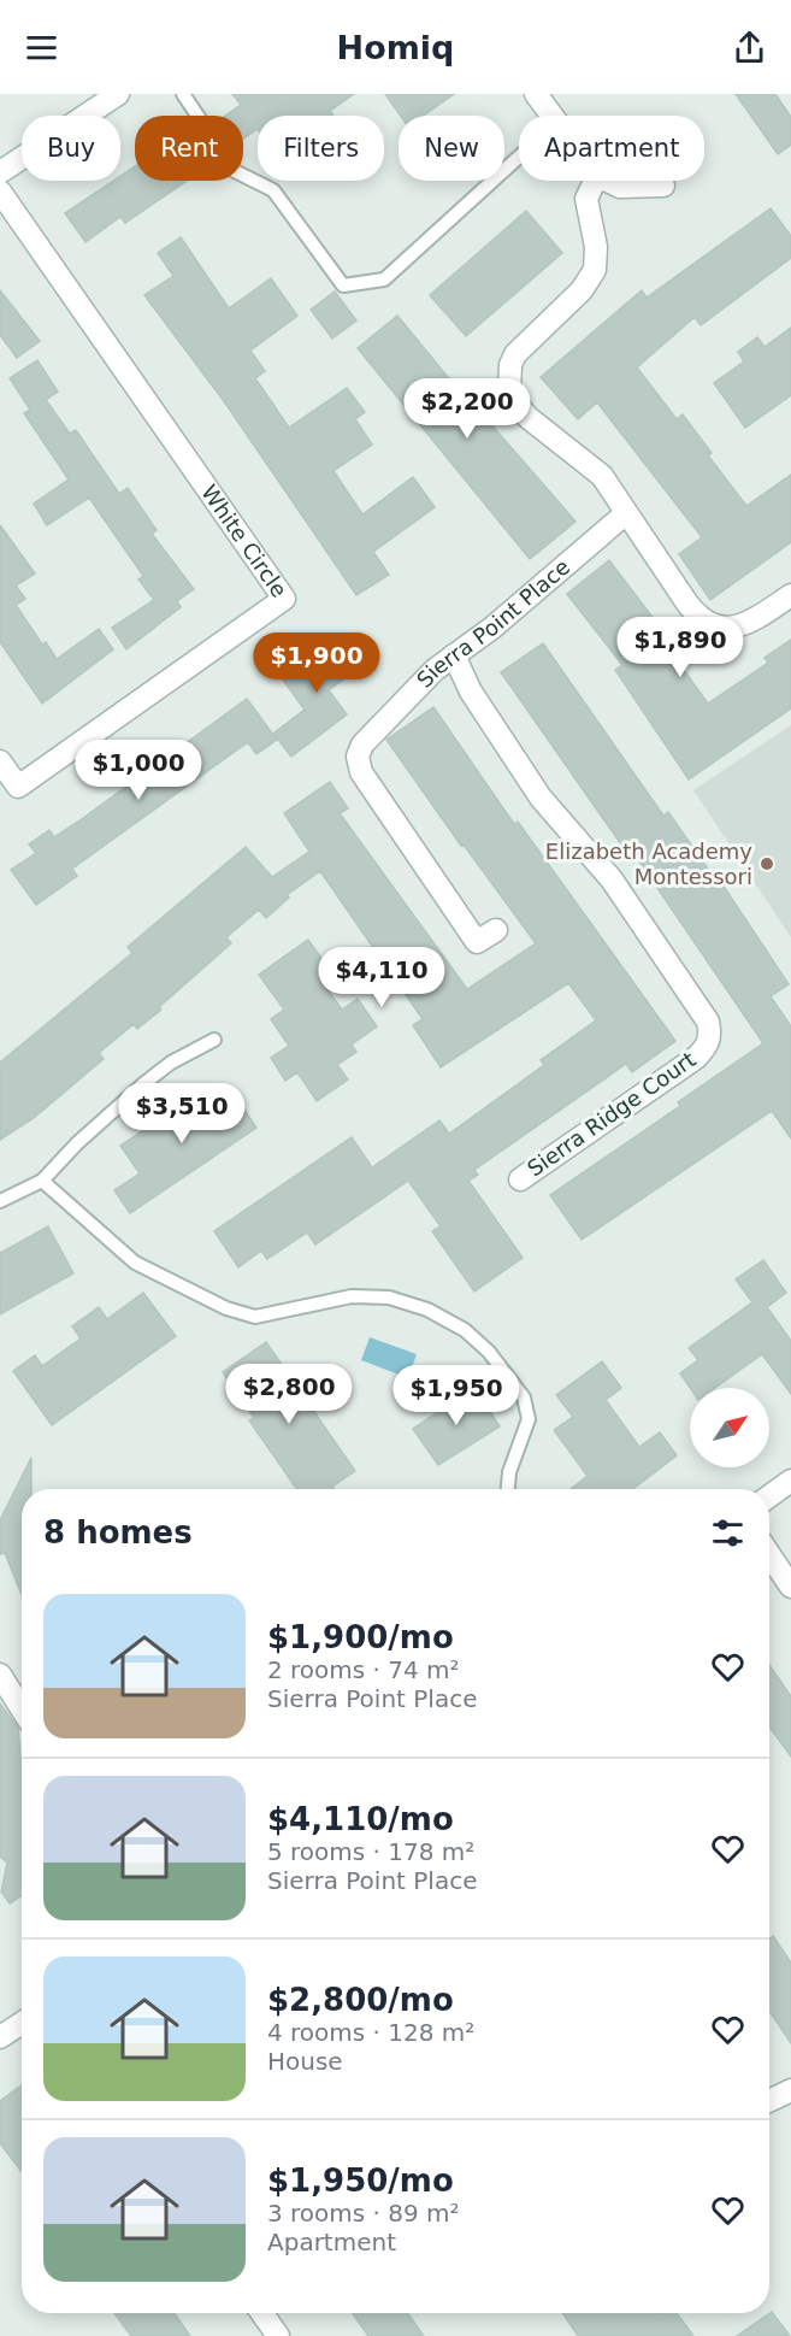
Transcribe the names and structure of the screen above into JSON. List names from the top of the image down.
{
  "streets": {
    "street": ["White Circle", "Sierra Point Place", "Sierra Ridge Court"]
  },
  "crossings": [
    ["Sierra Point Place", "Sierra Ridge Court"]
  ],
  "places": ["Elizabeth Academy Montessori"],
  "north": "top right",
  "page": {
    "header": "Homiq",
    "chip": [
      "Buy",
      "Rent",
      "Filters",
      "New",
      "Apartment"
    ],
    "price": [
      "$2,200",
      "$1,890",
      "$1,900",
      "$1,000",
      "$4,110",
      "$3,510",
      "$2,800",
      "$1,950"
    ],
    "heading": "8 homes",
    "list": [
      {
        "name": "$1,900/mo",
        "note": "2 rooms · 74 m² · Sierra Point Place"
      },
      {
        "name": "$4,110/mo",
        "note": "5 rooms · 178 m² · Sierra Point Place"
      },
      {
        "name": "$2,800/mo",
        "note": "4 rooms · 128 m² · House"
      },
      {
        "name": "$1,950/mo",
        "note": "3 rooms · 89 m² · Apartment"
      }
    ]
  }
}
